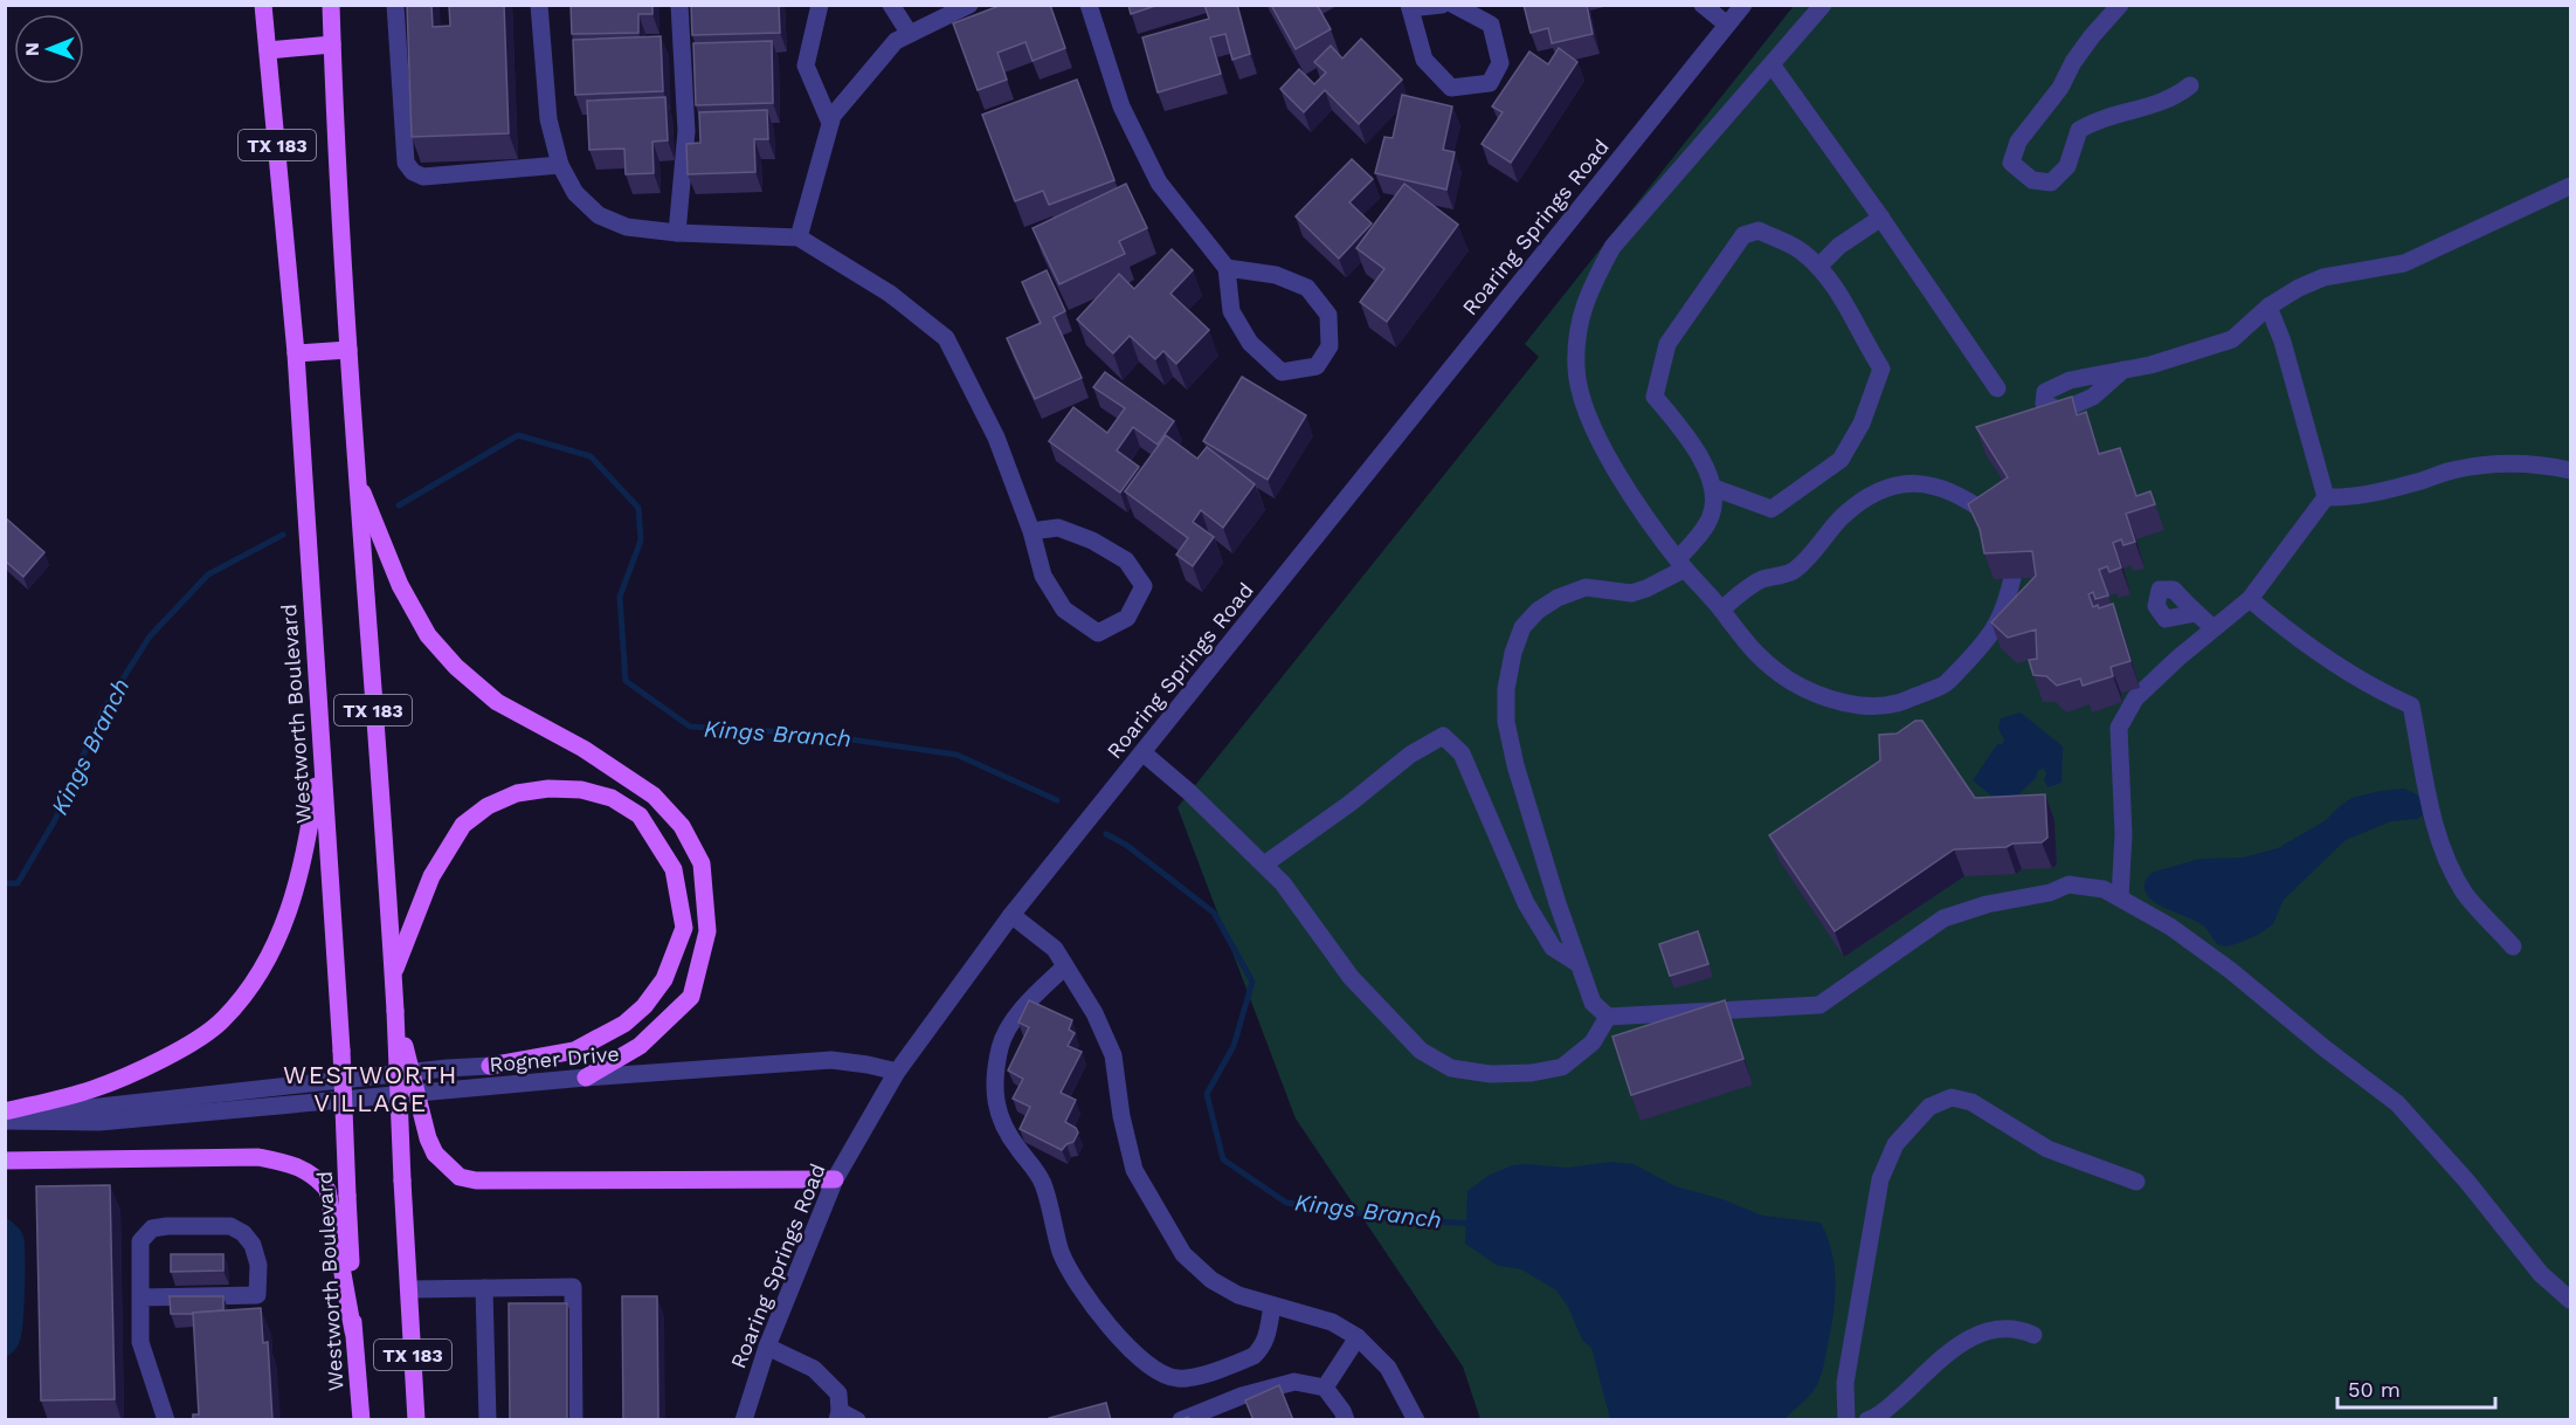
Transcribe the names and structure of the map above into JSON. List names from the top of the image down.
{
  "streets": {
    "main road": ["TX 183", "Westworth Boulevard"],
    "street": ["Roaring Springs Road", "Rogner Drive"]
  },
  "crossings": [
    ["Roaring Springs Road", "Rogner Drive"]
  ],
  "districts": ["WESTWORTH VILLAGE"],
  "water": ["Kings Branch"],
  "scale_bar": "50 m",
  "north": "left"
}
